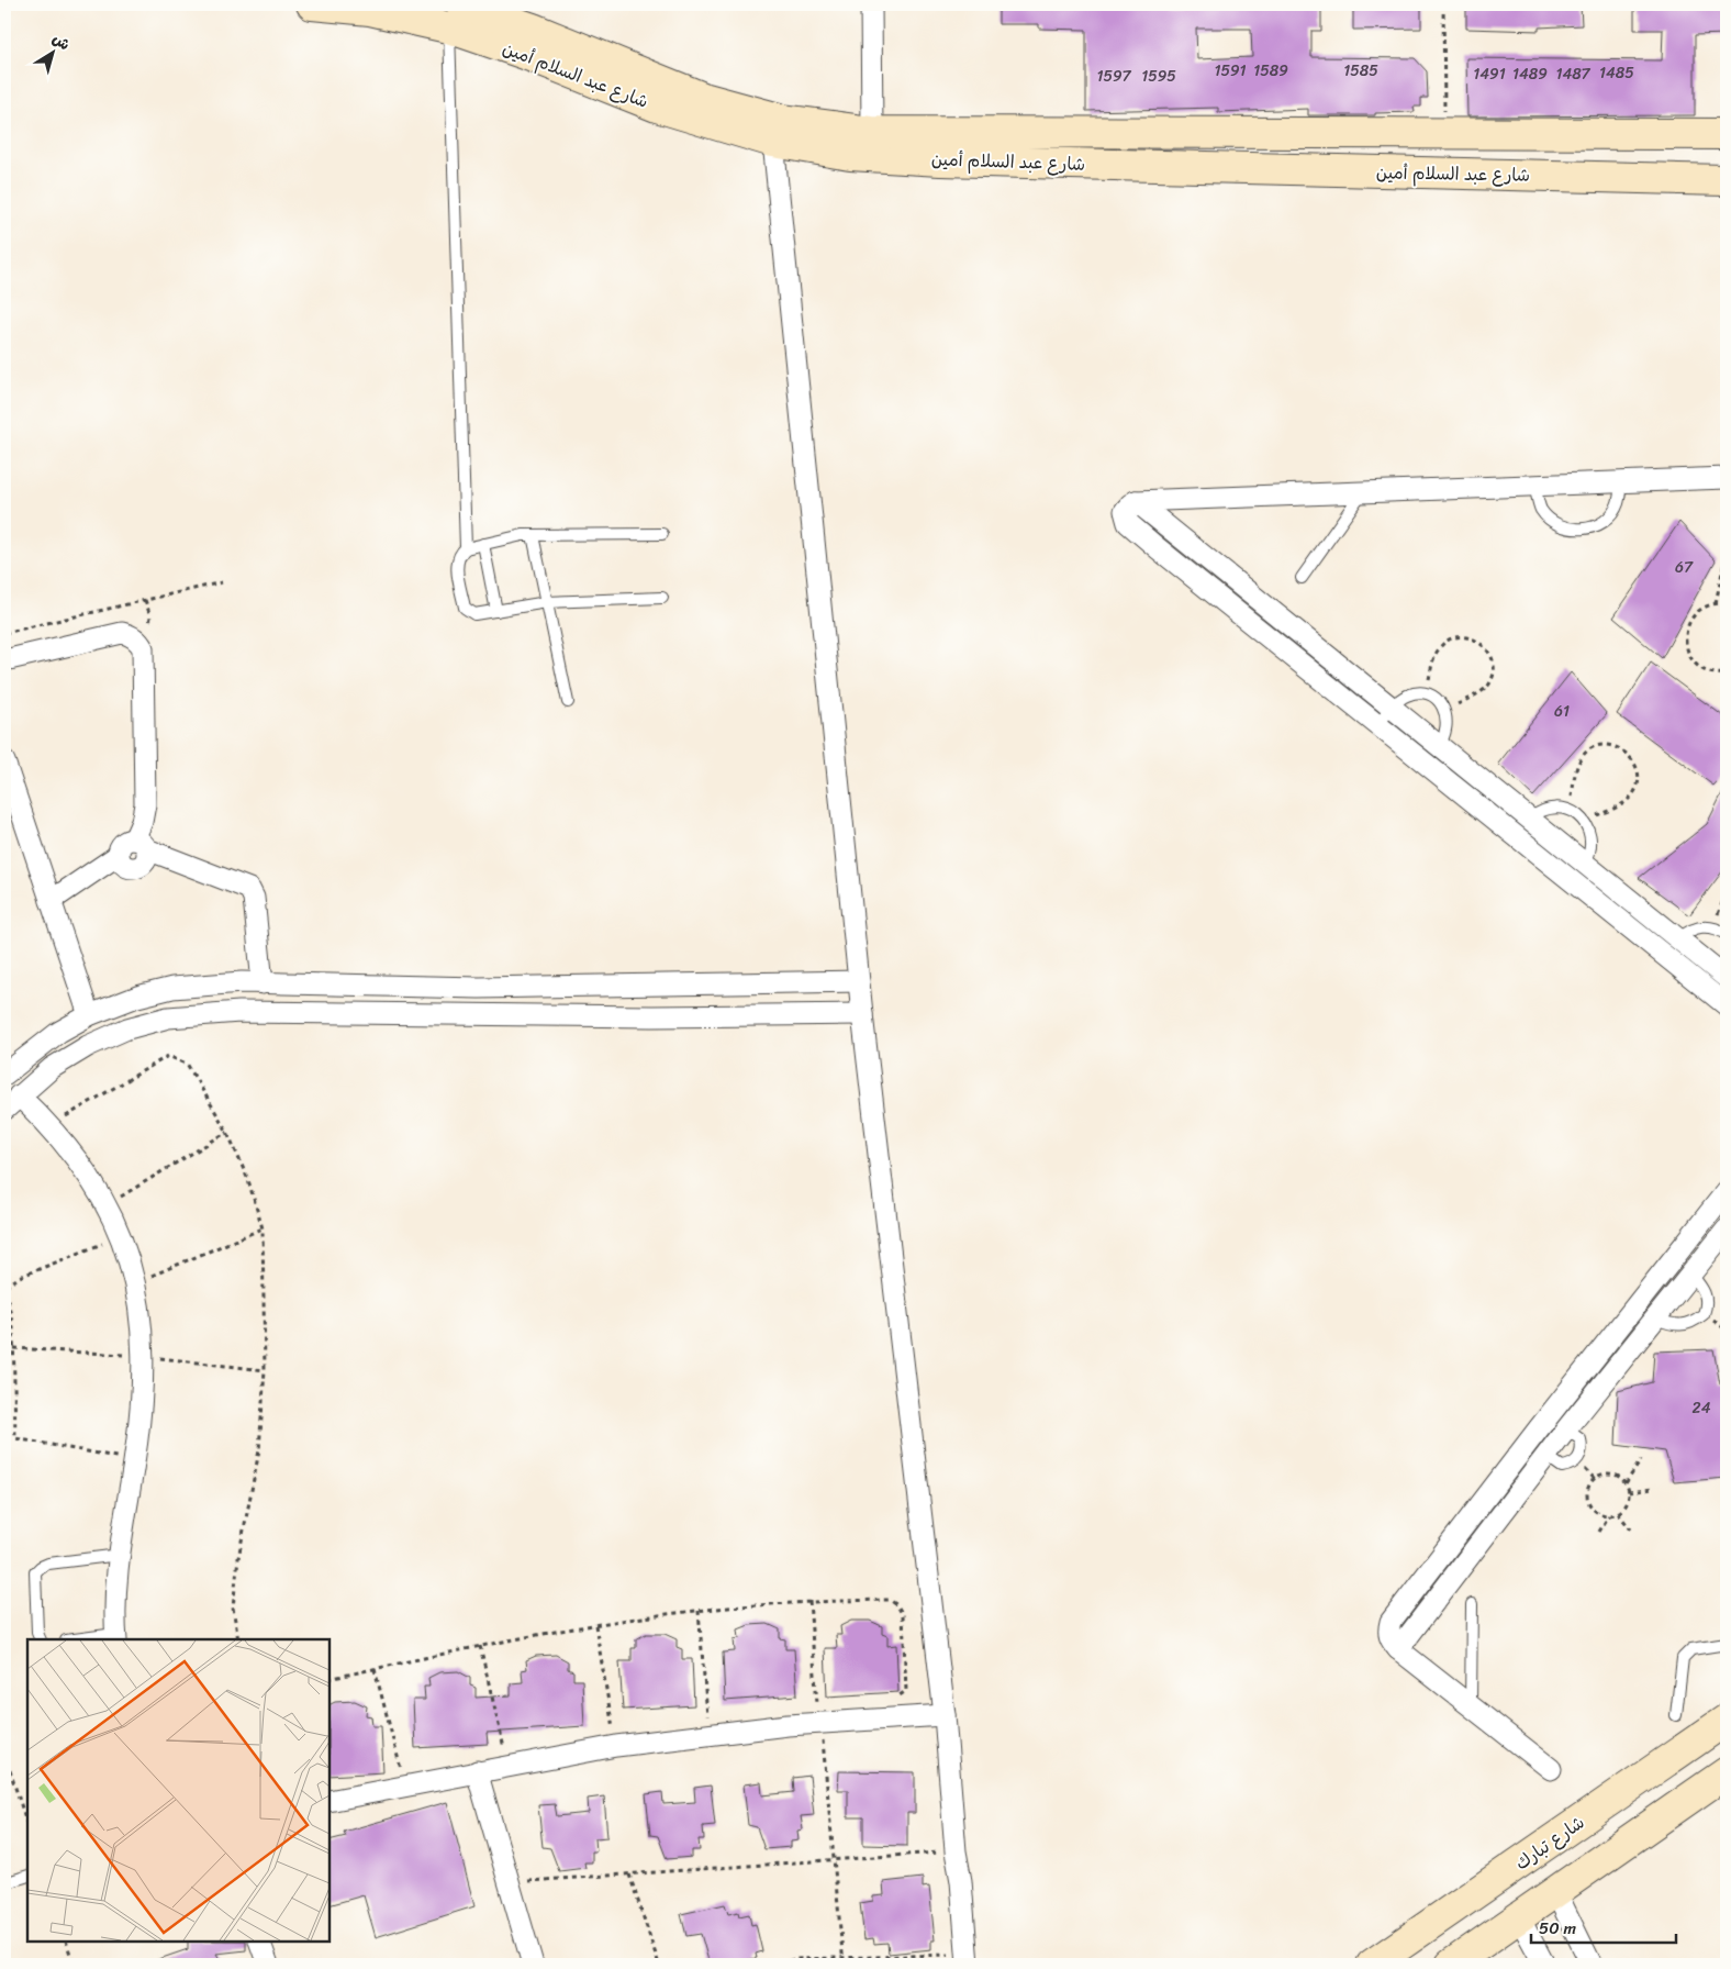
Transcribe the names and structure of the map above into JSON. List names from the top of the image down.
{
  "streets": {
    "street": ["شارع عبد السلام أمين", "شارع تبارك"]
  },
  "house_numbers": [
    "1591",
    "1589",
    "1585",
    "1485",
    "1491",
    "1489",
    "1487",
    "1597",
    "1595",
    "67",
    "61",
    "24"
  ],
  "scale_bar": "50 m",
  "north": "top right"
}
